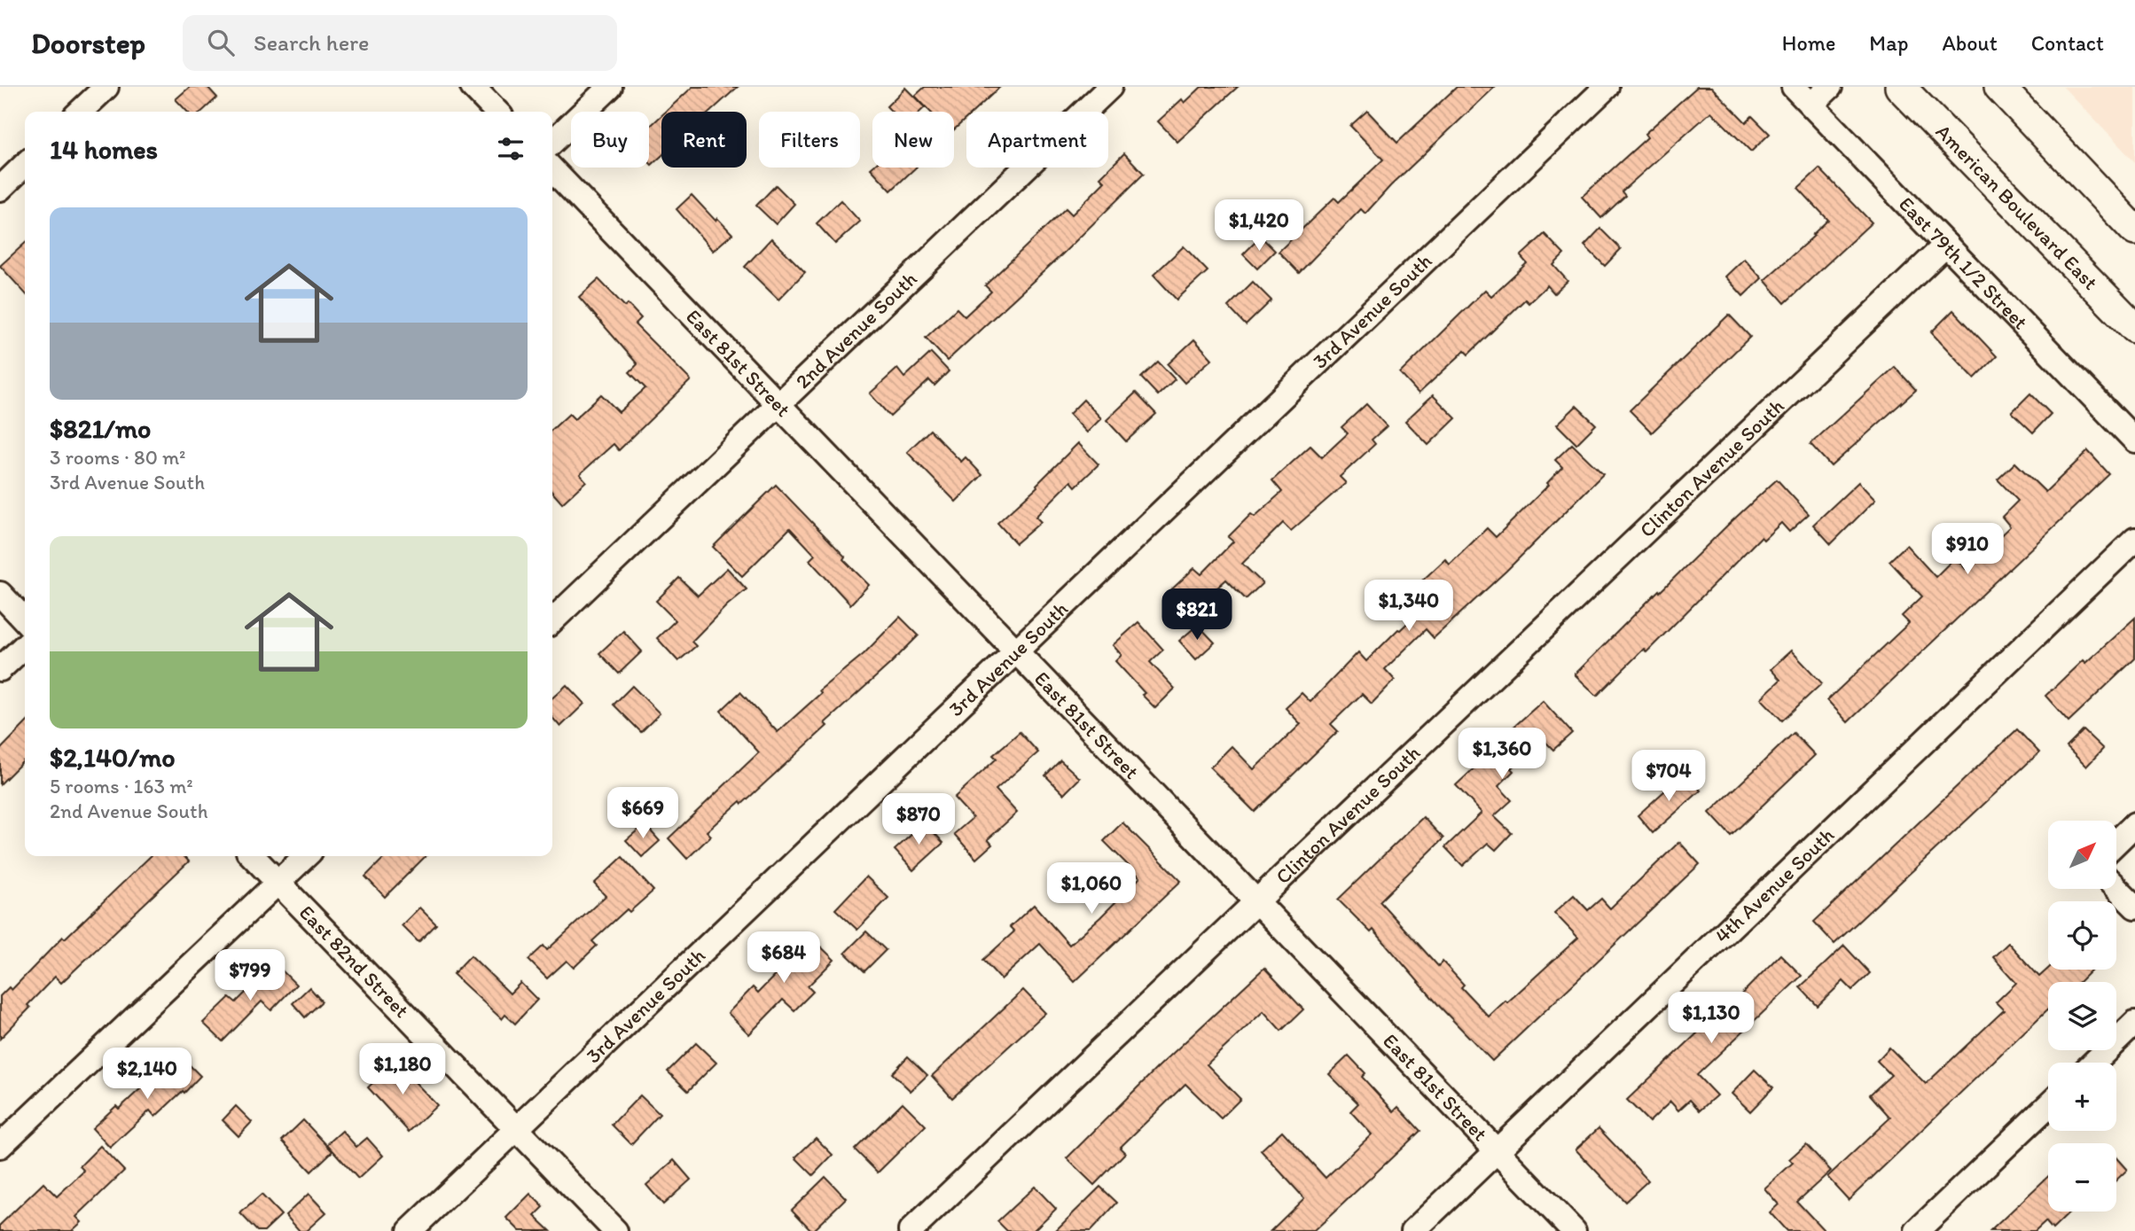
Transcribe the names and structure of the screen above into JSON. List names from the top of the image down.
{
  "streets": {
    "main road": ["American Boulevard East"],
    "street": [
      "East 79th 1/2 Street",
      "3rd Avenue South",
      "2nd Avenue South",
      "East 81st Street",
      "Clinton Avenue South",
      "4th Avenue South",
      "East 82nd Street"
    ]
  },
  "crossings": [
    ["East 79th 1/2 Street", "Clinton Avenue South"],
    ["3rd Avenue South", "East 81st Street"],
    ["3rd Avenue South", "East 82nd Street"],
    ["2nd Avenue South", "East 81st Street"],
    ["East 81st Street", "Clinton Avenue South"],
    ["East 81st Street", "4th Avenue South"]
  ],
  "north": "top right",
  "page": {
    "header": "Doorstep",
    "search": "Search here",
    "nav": [
      "Home",
      "Map",
      "About",
      "Contact"
    ],
    "chip": [
      "Buy",
      "Rent",
      "Filters",
      "New",
      "Apartment"
    ],
    "heading": "14 homes",
    "list": [
      {
        "name": "$821/mo",
        "note": "3 rooms · 80 m² · 3rd Avenue South"
      },
      {
        "name": "$2,140/mo",
        "note": "5 rooms · 163 m² · 2nd Avenue South"
      }
    ],
    "price": [
      "$1,420",
      "$910",
      "$1,340",
      "$821",
      "$1,360",
      "$704",
      "$669",
      "$870",
      "$1,060",
      "$684",
      "$799",
      "$1,130",
      "$1,180",
      "$2,140"
    ],
    "map_buttons": ["+", "−"]
  }
}
